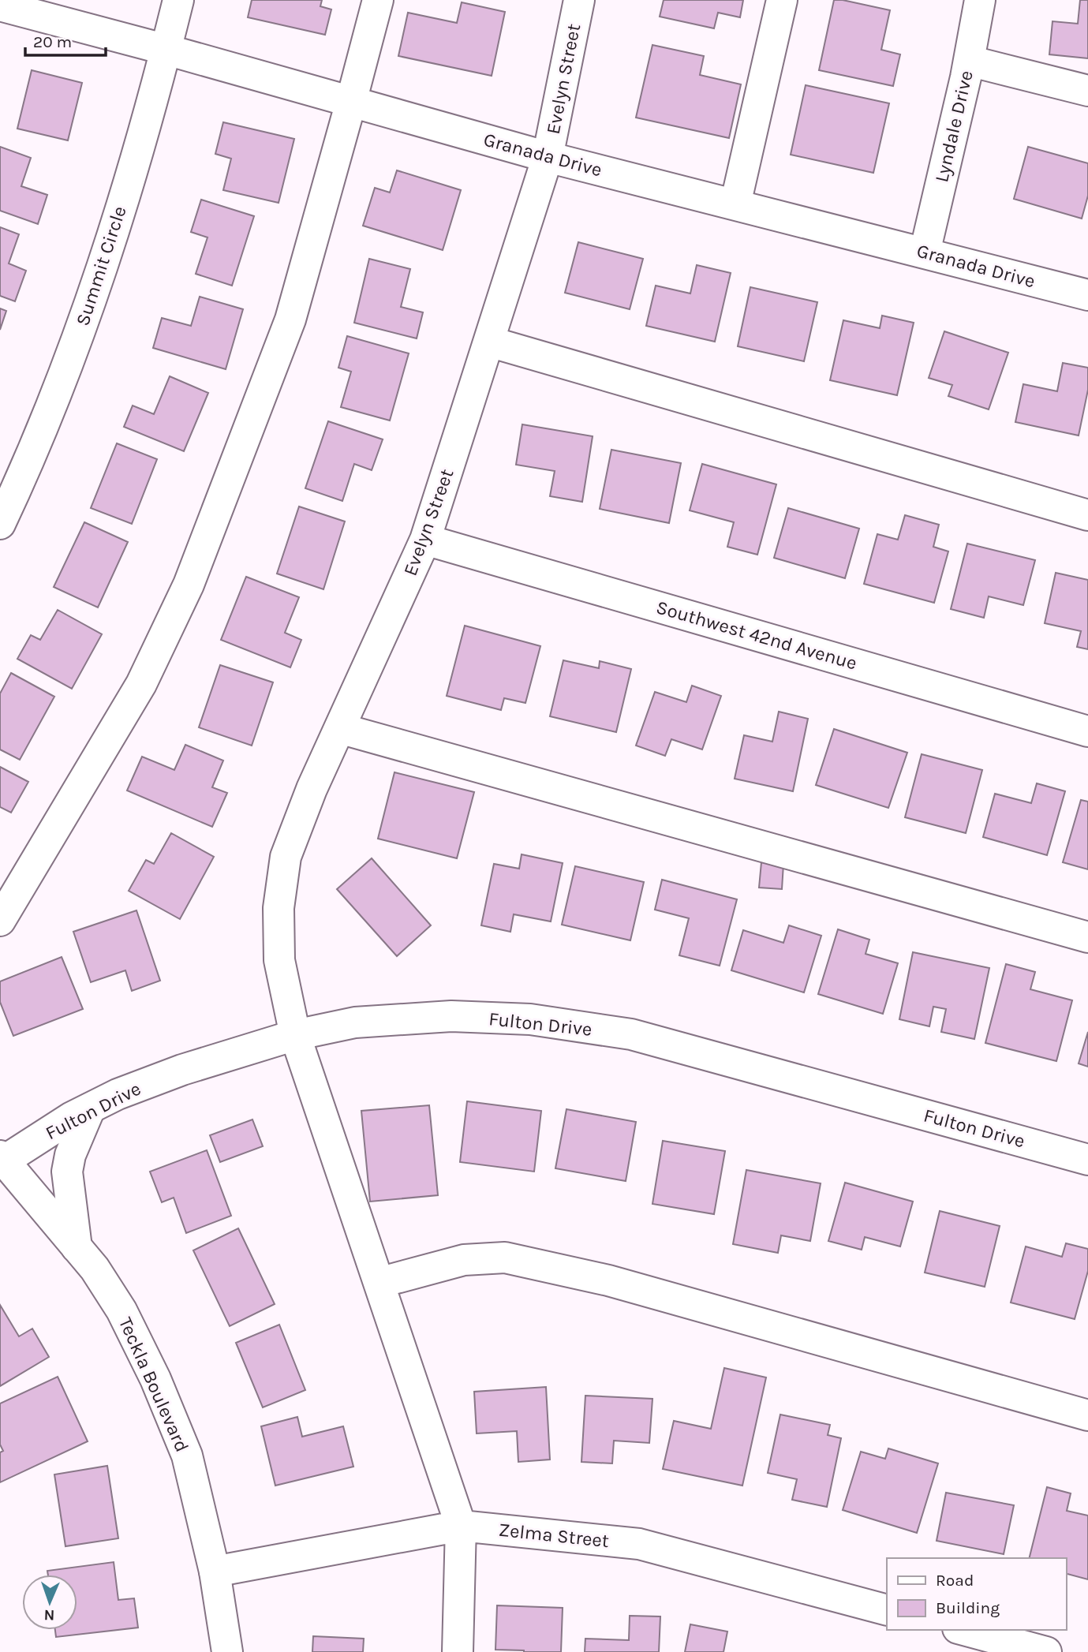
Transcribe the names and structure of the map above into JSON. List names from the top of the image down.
{
  "streets": {
    "street": [
      "Evelyn Street",
      "Lyndale Drive",
      "Granada Drive",
      "Summit Circle",
      "Southwest 42nd Avenue",
      "Fulton Drive",
      "Teckla Boulevard",
      "Zelma Street"
    ]
  },
  "crossings": [
    ["Evelyn Street", "Granada Drive"],
    ["Evelyn Street", "Southwest 42nd Avenue"],
    ["Evelyn Street", "Fulton Drive"],
    ["Evelyn Street", "Zelma Street"],
    ["Lyndale Drive", "Granada Drive"],
    ["Granada Drive", "Summit Circle"],
    ["Fulton Drive", "Teckla Boulevard"],
    ["Teckla Boulevard", "Zelma Street"]
  ],
  "legend": ["Road", "Building"],
  "scale_bar": "20 m",
  "north": "bottom"
}
